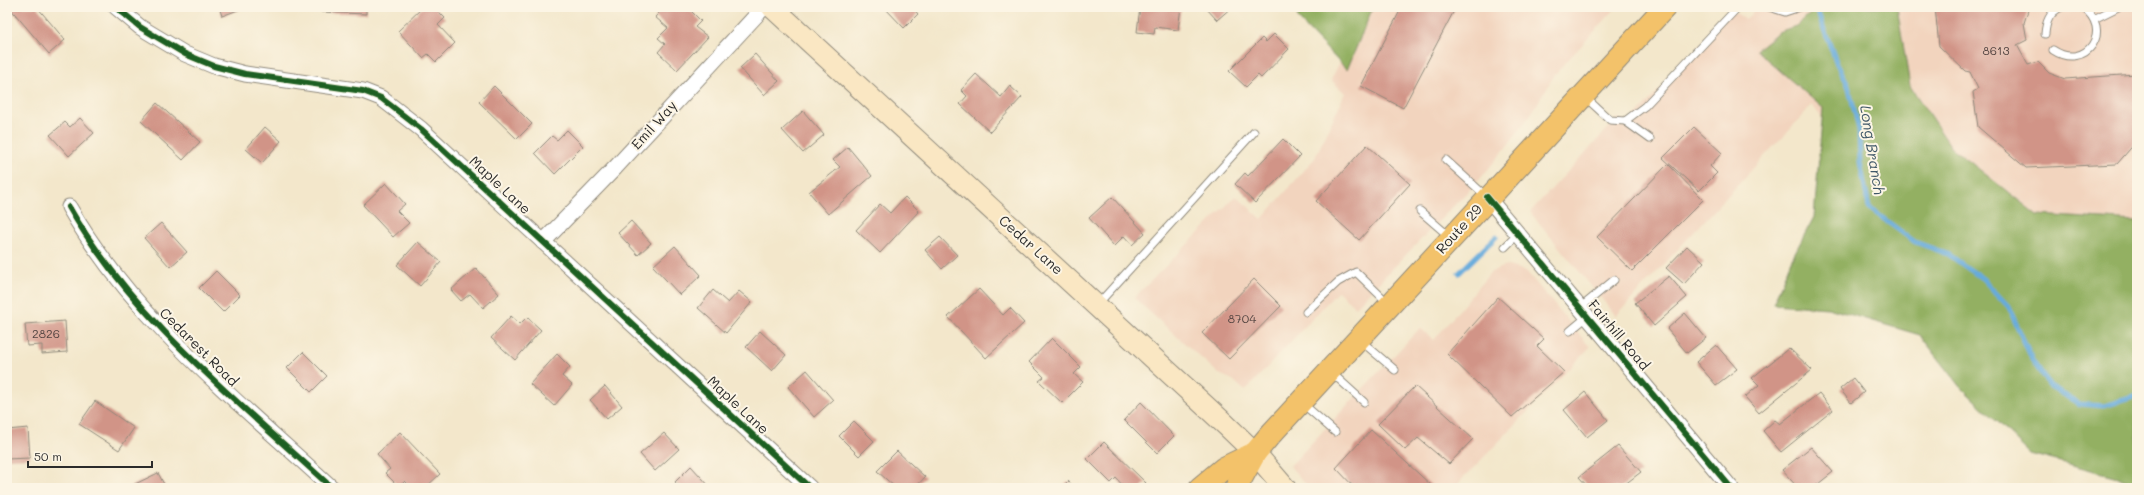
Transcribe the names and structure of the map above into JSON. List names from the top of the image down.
{
  "streets": {
    "main road": ["Route 29", "Cedar Lane"],
    "street": [
      "Emil Way",
      "Maple Lane",
      "Fairhill Road",
      "Cedarest Road"
    ]
  },
  "crossings": [
    ["Emil Way", "Maple Lane"],
    ["Route 29", "Cedar Lane"],
    ["Route 29", "Fairhill Road"]
  ],
  "water": ["Long Branch"],
  "house_numbers": ["8613", "8704", "2826"],
  "scale_bar": "50 m"
}
